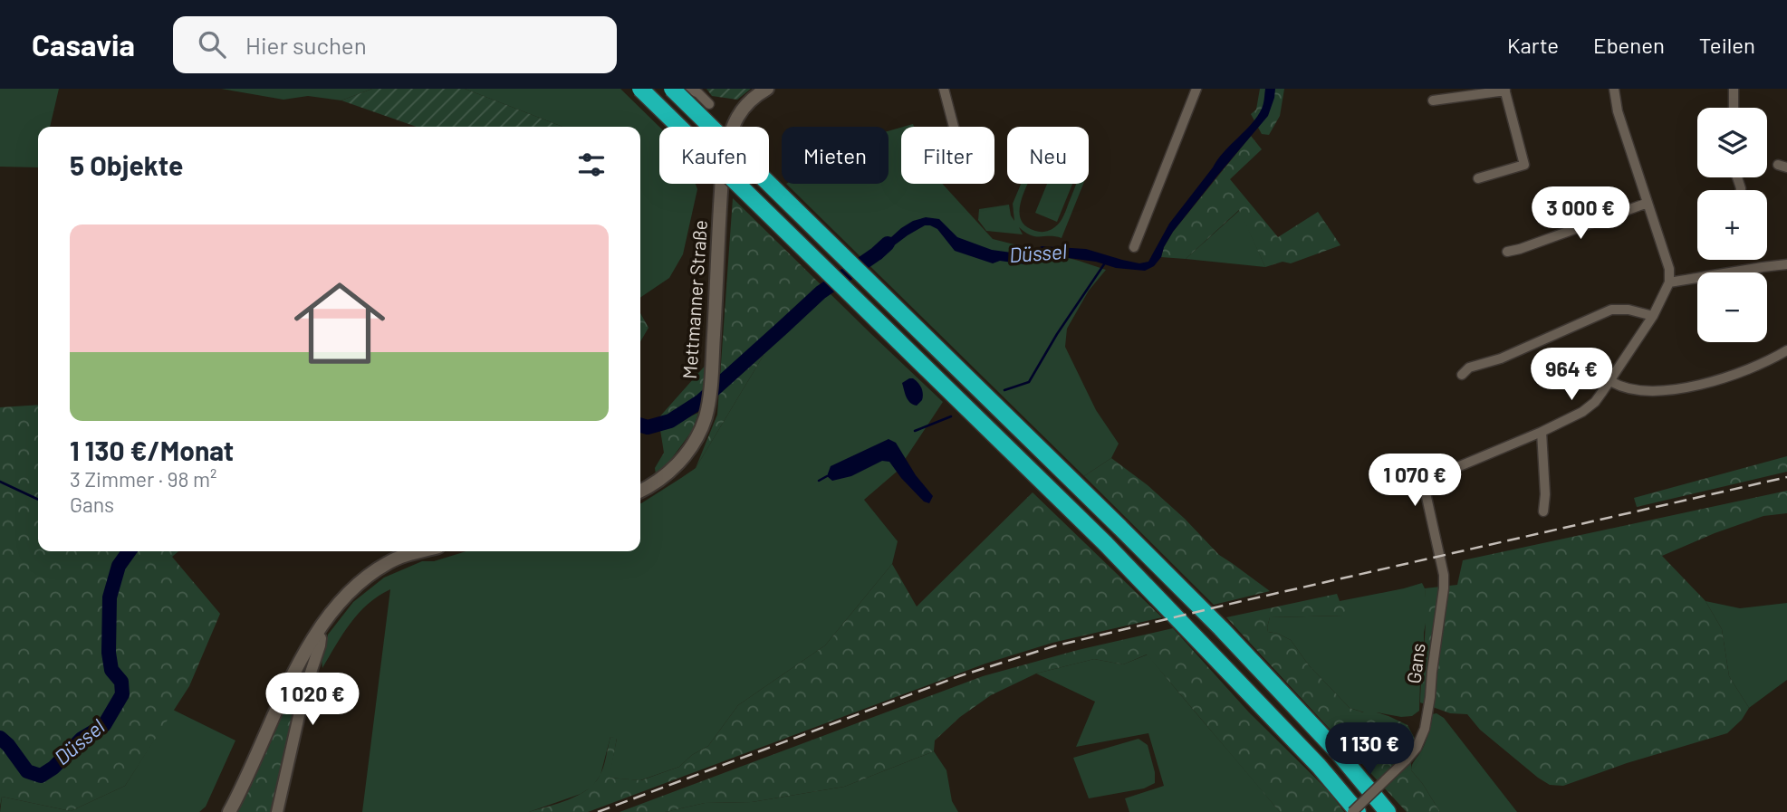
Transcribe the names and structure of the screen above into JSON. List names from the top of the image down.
{
  "streets": {
    "main road": ["Mettmanner Straße"],
    "street": ["Gans"]
  },
  "water": ["Düssel"],
  "page": {
    "header": "Casavia",
    "search": "Hier suchen",
    "nav": ["Karte", "Ebenen", "Teilen"],
    "map_buttons": ["+", "−"],
    "chip": [
      "Kaufen",
      "Mieten",
      "Filter",
      "Neu"
    ],
    "heading": "5 Objekte",
    "price": [
      "3 000 €",
      "964 €",
      "1 070 €",
      "1 020 €",
      "1 130 €"
    ],
    "list": [
      {
        "name": "1 130 €/Monat",
        "note": "3 Zimmer · 98 m² · Gans"
      }
    ]
  }
}
